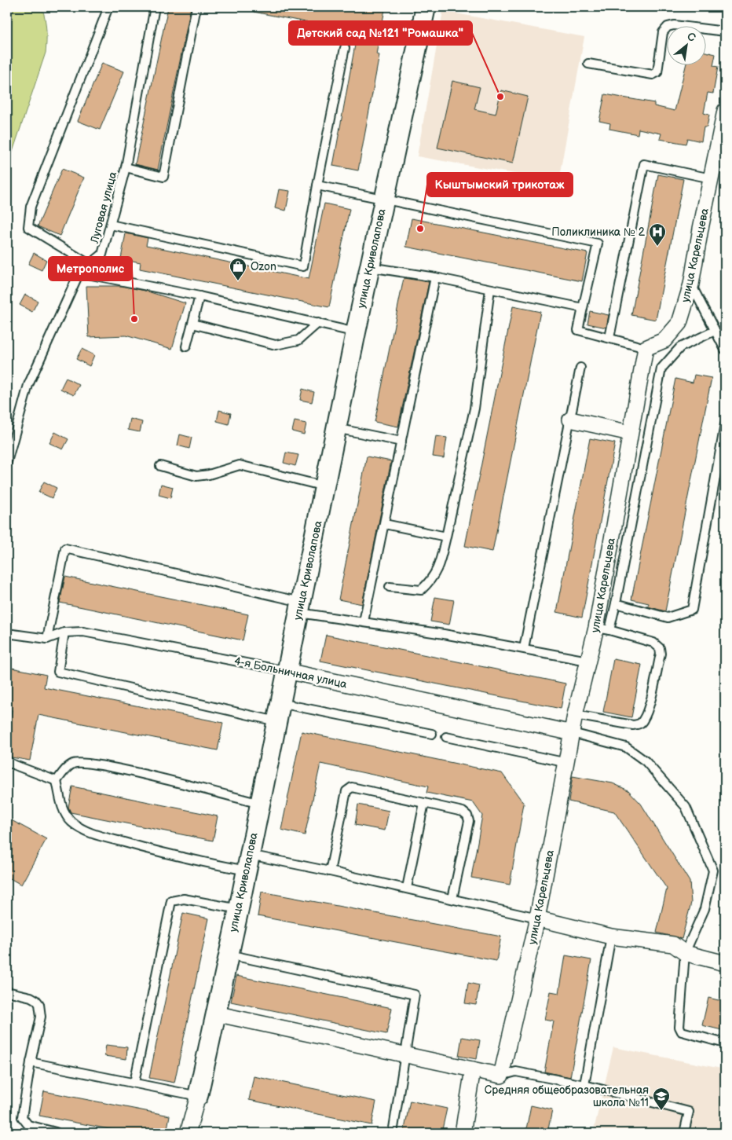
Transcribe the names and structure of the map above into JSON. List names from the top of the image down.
{
  "streets": {
    "street": ["улица Карельцева", "улица Криволапова", "4-я Больничная улица"],
    "lane": ["Луговая улица"]
  },
  "crossings": [
    ["улица Карельцева", "4-я Больничная улица"],
    ["улица Криволапова", "4-я Больничная улица"]
  ],
  "places": {
    "other": ["Детский сад №121 \"Ромашка\"", "Кыштымский трикотаж", "Метрополис"],
    "hospital": ["Поликлиника № 2"],
    "shop": ["Ozon"],
    "school or university": ["Средняя общеобразовательная школа №11"]
  },
  "north": "top right"
}
